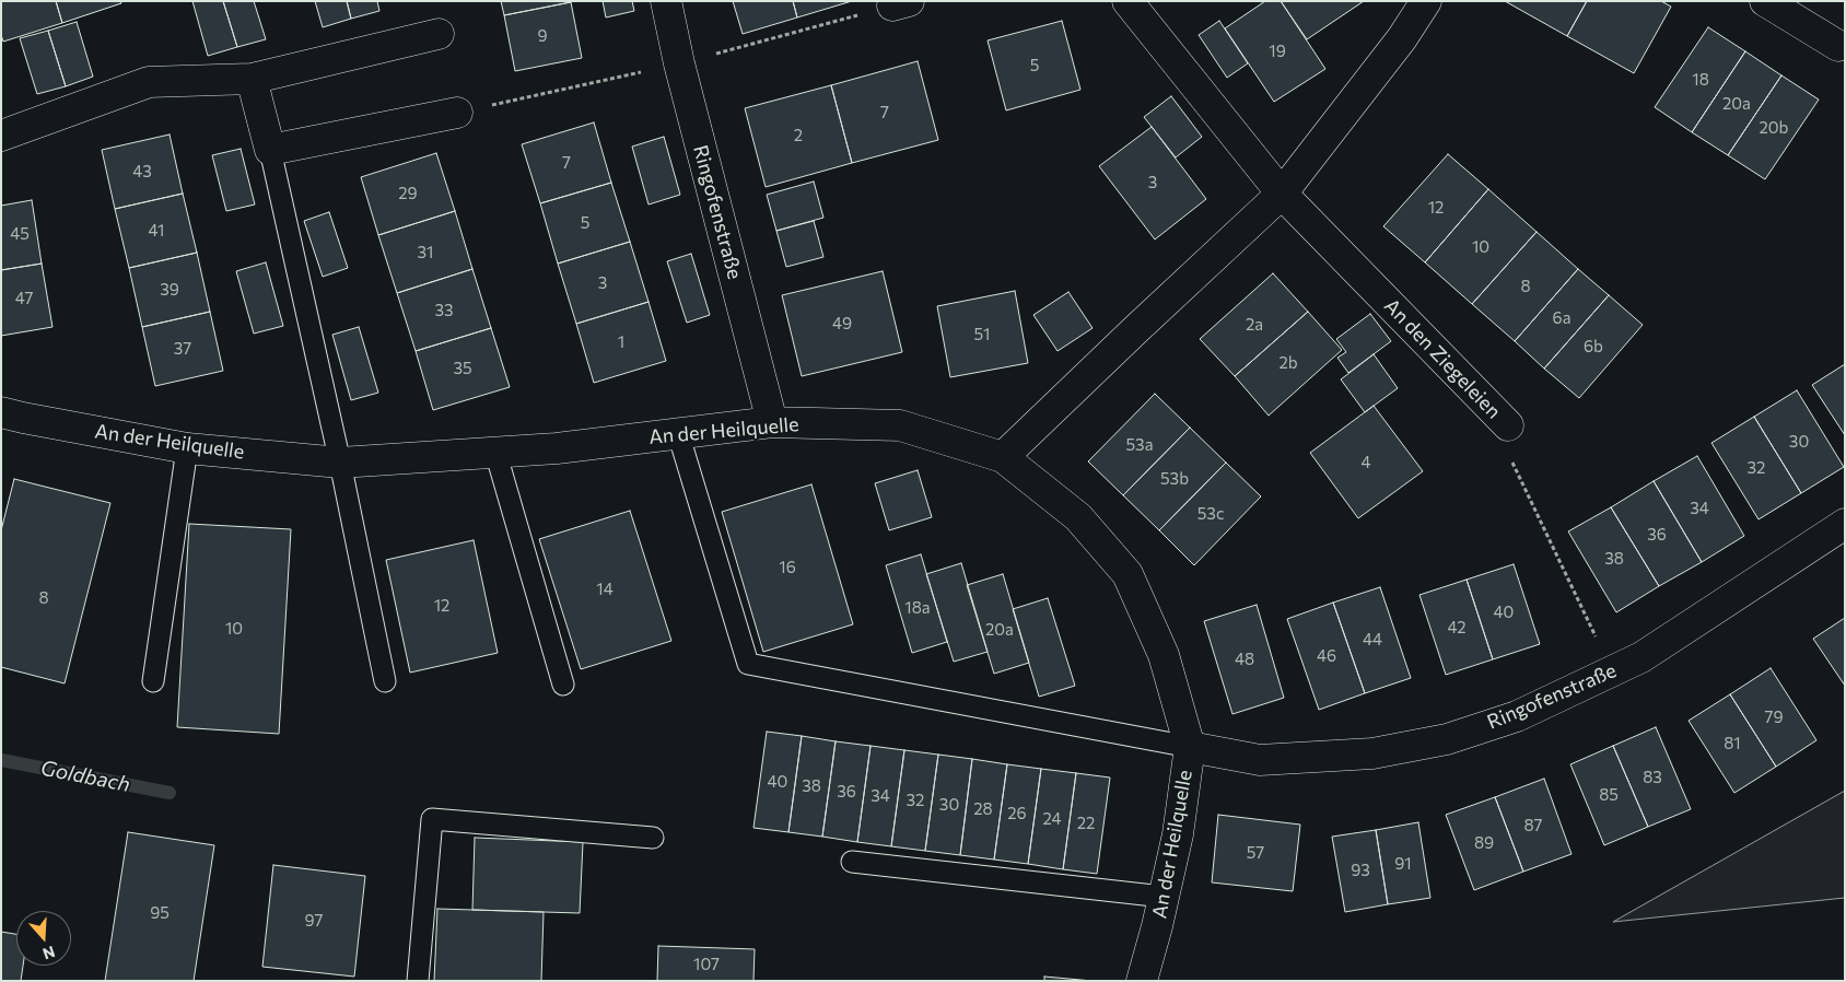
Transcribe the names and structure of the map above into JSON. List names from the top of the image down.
{
  "streets": {
    "street": ["Ringofenstraße", "An den Ziegeleien", "An der Heilquelle"]
  },
  "crossings": [
    ["Ringofenstraße", "An den Ziegeleien"],
    ["Ringofenstraße", "An der Heilquelle"]
  ],
  "water": ["Goldbach"],
  "house_numbers": [
    "9",
    "19",
    "5",
    "18",
    "20a",
    "7",
    "20b",
    "2",
    "7",
    "43",
    "3",
    "29",
    "12",
    "5",
    "41",
    "45",
    "10",
    "31",
    "3",
    "8",
    "39",
    "47",
    "33",
    "6a",
    "49",
    "2a",
    "51",
    "1",
    "6b",
    "37",
    "2b",
    "35",
    "30",
    "53a",
    "4",
    "32",
    "53b",
    "34",
    "53c",
    "36",
    "38",
    "16",
    "14",
    "8",
    "12",
    "18a",
    "40",
    "42",
    "10",
    "20a",
    "44",
    "46",
    "48",
    "79",
    "81",
    "83",
    "40",
    "38",
    "36",
    "85",
    "34",
    "32",
    "30",
    "28",
    "26",
    "24",
    "22",
    "87",
    "89",
    "57",
    "91",
    "93",
    "95",
    "97",
    "107"
  ],
  "north": "bottom"
}
